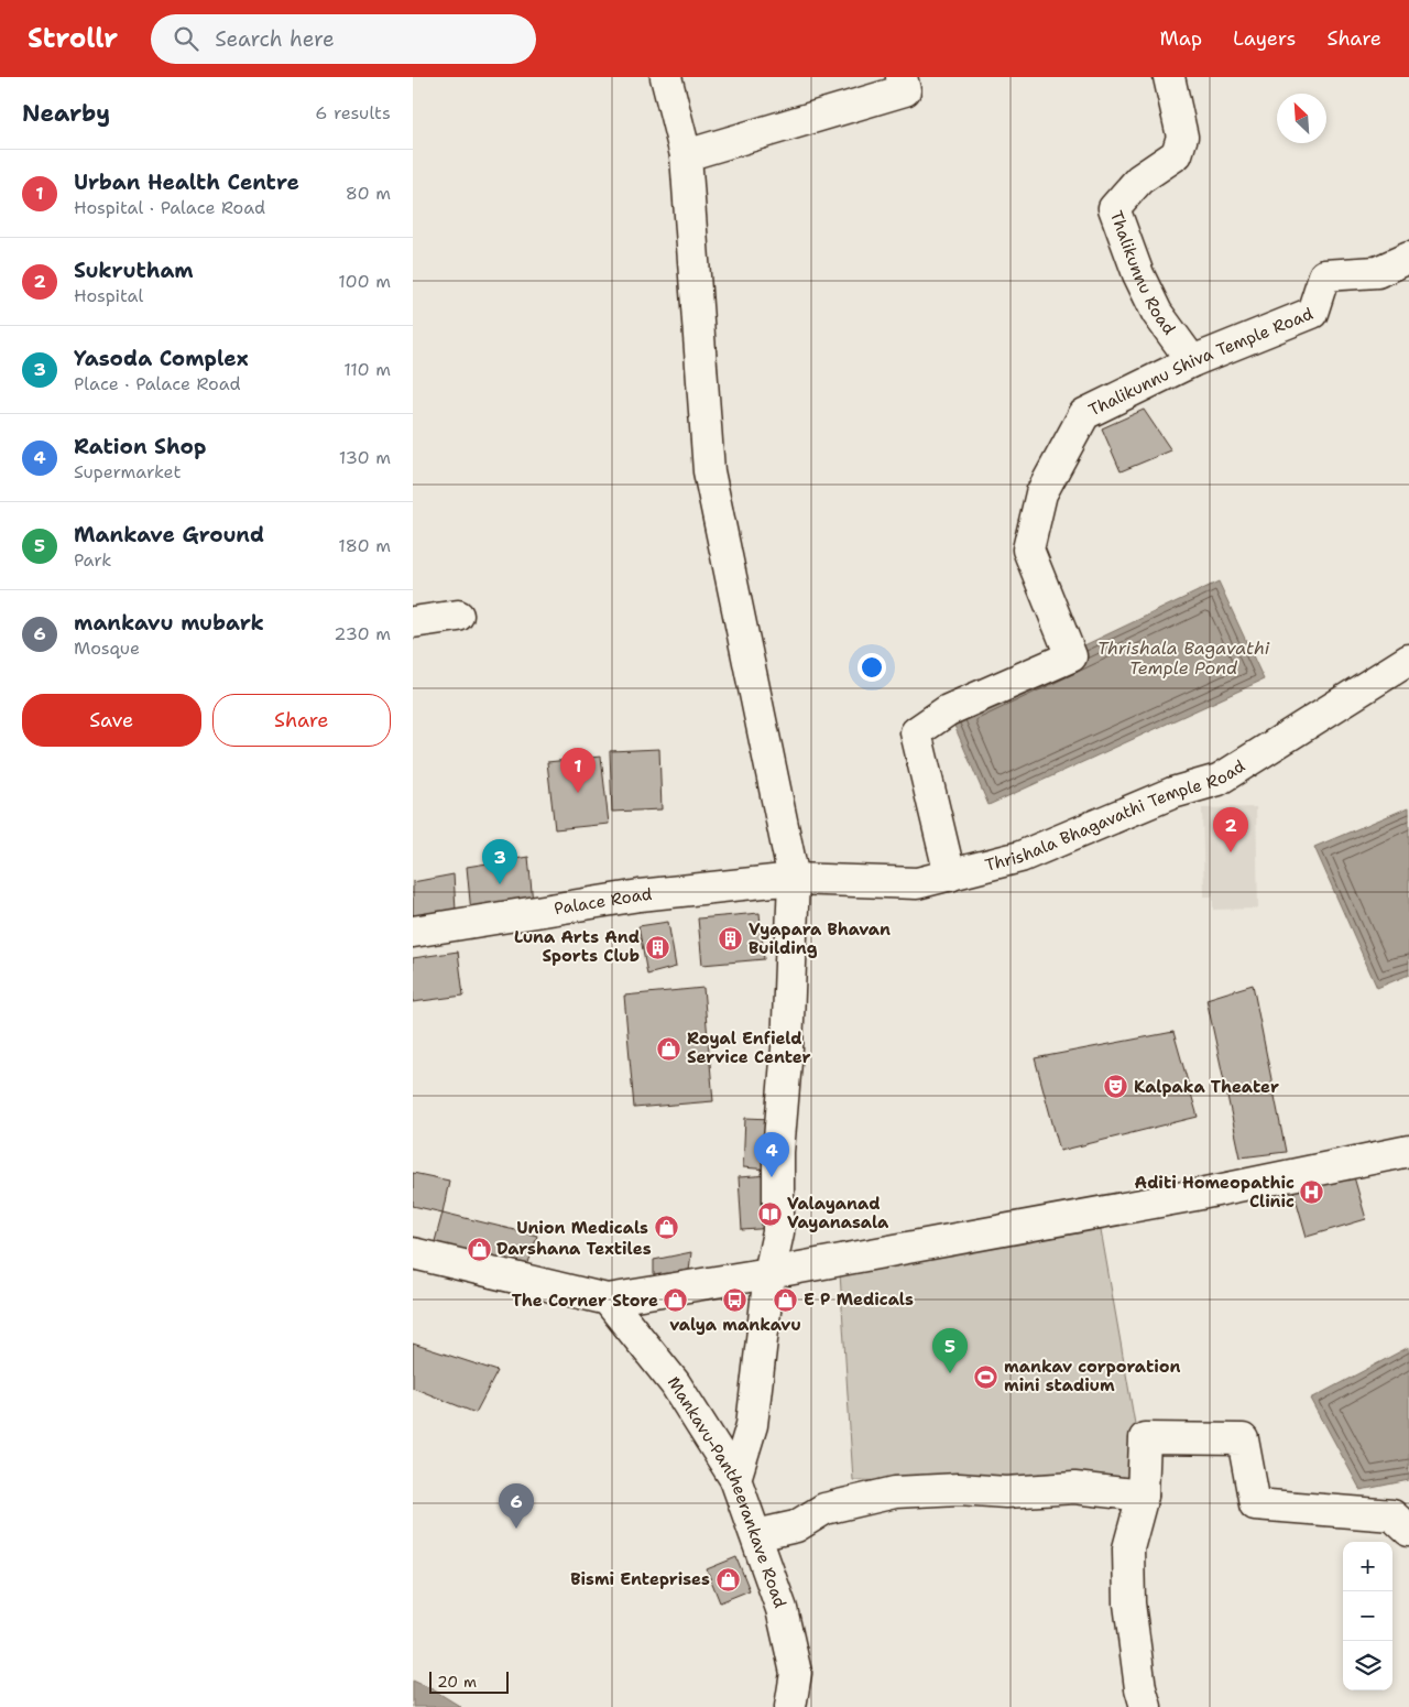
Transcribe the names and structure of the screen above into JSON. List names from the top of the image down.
{
  "streets": {
    "street": [
      "Thalikunnu Road",
      "Thalikunnu Shiva Temple Road",
      "Thrishala Bhagavathi Temple Road",
      "Palace Road",
      "Mankavu-Pantheerankave Road"
    ]
  },
  "crossings": [
    ["Thalikunnu Road", "Thalikunnu Shiva Temple Road"],
    ["Thalikunnu Shiva Temple Road", "Thrishala Bhagavathi Temple Road"],
    ["Thrishala Bhagavathi Temple Road", "Palace Road"]
  ],
  "water": ["Thrishala Bagavathi Temple Pond"],
  "places": {
    "building": ["Vyapara Bhavan Building", "Luna Arts And Sports Club"],
    "shop": [
      "Royal Enfield Service Center",
      "Union Medicals",
      "Darshana Textiles",
      "E P Medicals",
      "The Corner Store",
      "Bismi Enteprises"
    ],
    "theatre": ["Kalpaka Theater"],
    "hospital": ["Aditi Homeopathic Clinic"],
    "library": ["Valayanad Vayanasala"],
    "bus stop": ["valya mankavu"],
    "sports": ["mankav corporation mini stadium"]
  },
  "scale_bar": "20 m",
  "north": "top left",
  "page": {
    "header": "Strollr",
    "search": "Search here",
    "nav": ["Map", "Layers", "Share"],
    "heading": ["Nearby", "6 results"],
    "list": [
      {
        "mark": "1",
        "name": "Urban Health Centre",
        "note": "Hospital · Palace Road",
        "value": "80 m"
      },
      {
        "mark": "2",
        "name": "Sukrutham",
        "note": "Hospital",
        "value": "100 m"
      },
      {
        "mark": "3",
        "name": "Yasoda Complex",
        "note": "Place · Palace Road",
        "value": "110 m"
      },
      {
        "mark": "4",
        "name": "Ration Shop",
        "note": "Supermarket",
        "value": "130 m"
      },
      {
        "mark": "5",
        "name": "Mankave Ground",
        "note": "Park",
        "value": "180 m"
      },
      {
        "mark": "6",
        "name": "mankavu mubark",
        "note": "Mosque",
        "value": "230 m"
      }
    ],
    "buttons": ["Save", "Share"],
    "pins": [
      "1",
      "2",
      "3",
      "4",
      "5",
      "6"
    ],
    "map_buttons": ["+", "−"],
    "scale": "20 m"
  }
}
